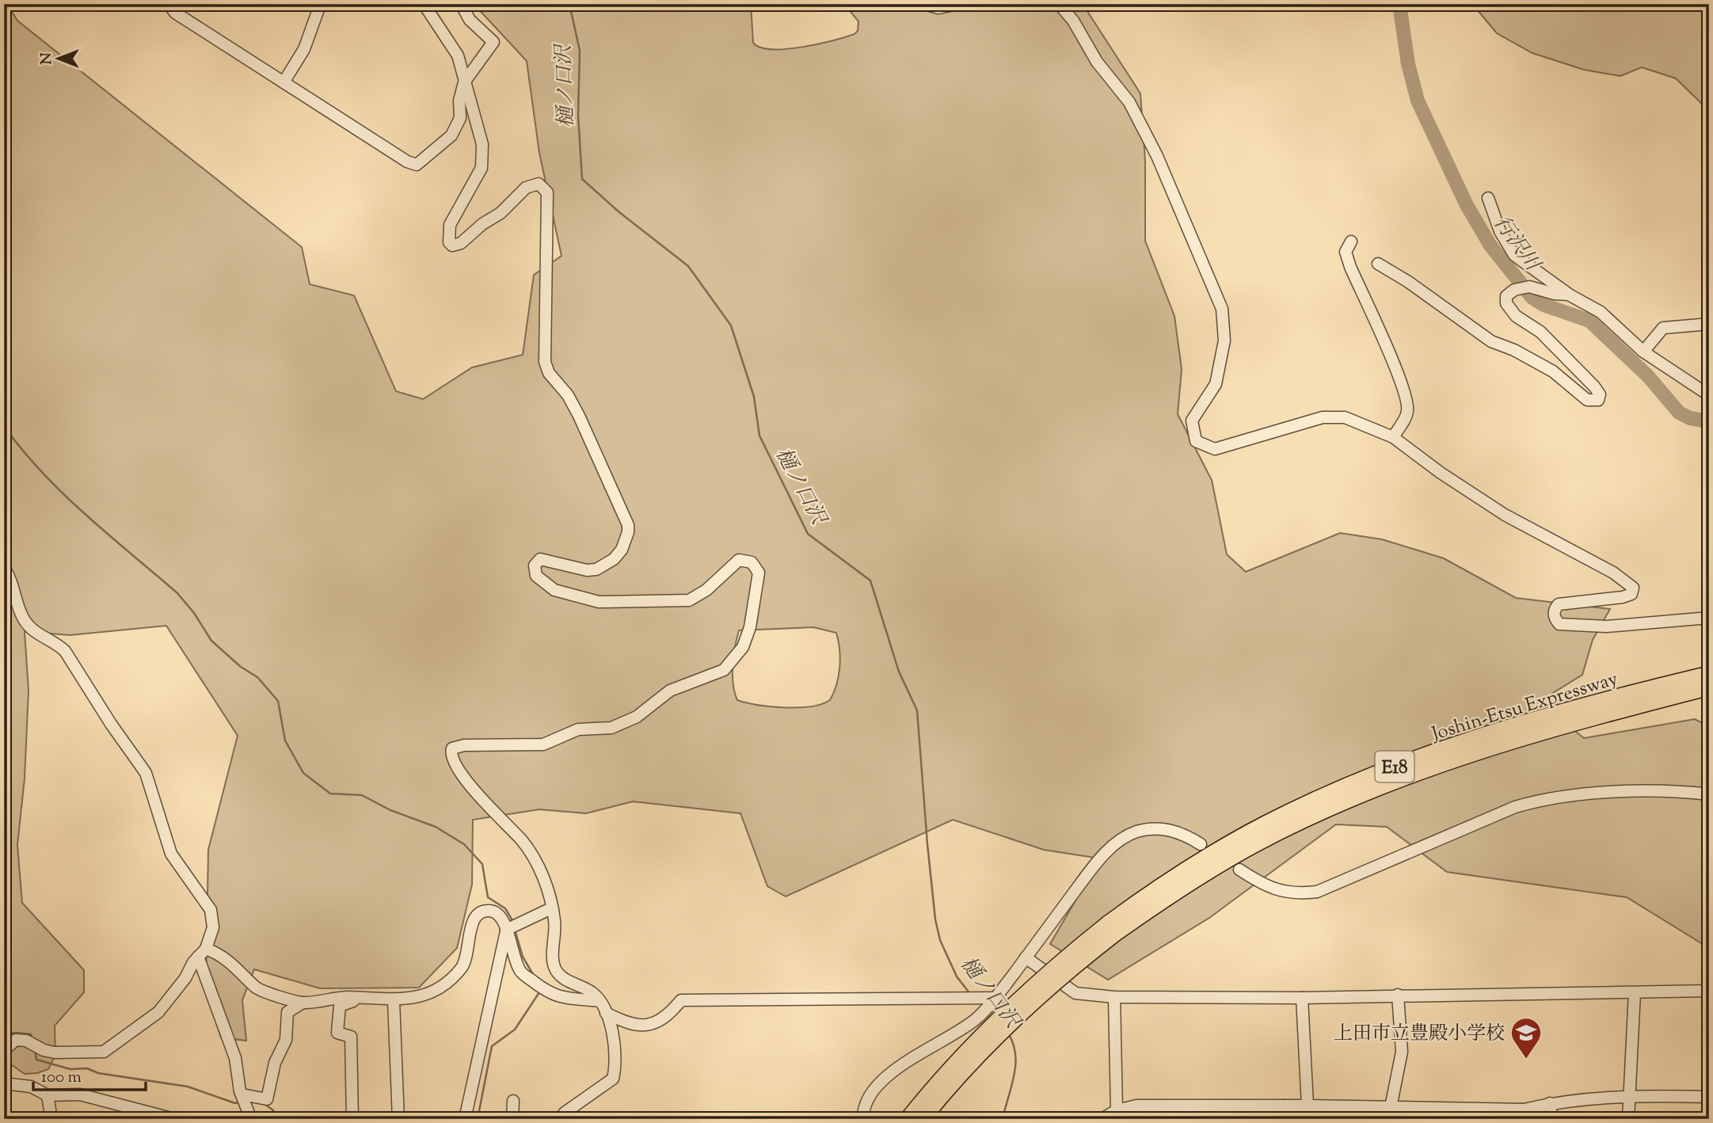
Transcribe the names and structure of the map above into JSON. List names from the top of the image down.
{
  "streets": {
    "highway": ["Joshin-Etsu Expressway", "E18"]
  },
  "water": ["樋ノ口沢", "行沢川"],
  "places": {
    "school or university": ["上田市立豊殿小学校"]
  },
  "scale_bar": "100 m",
  "north": "left"
}
